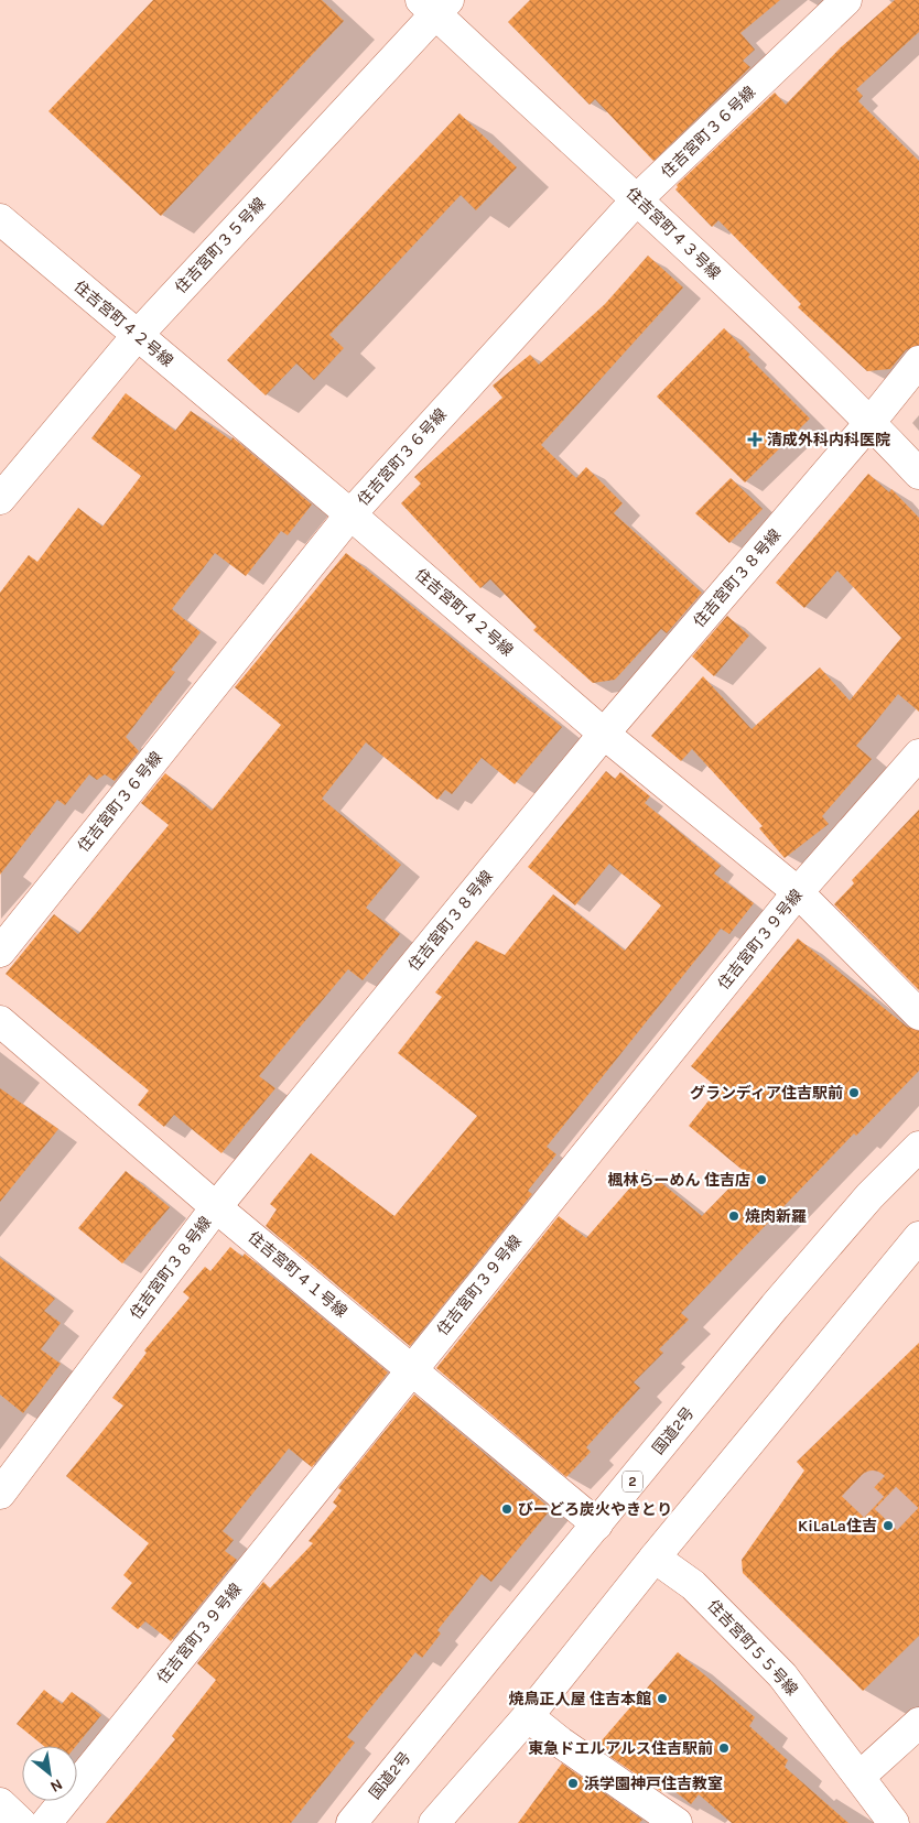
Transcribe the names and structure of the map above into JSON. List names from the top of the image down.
{
  "streets": {
    "main road": [
      "住吉宮町３６号線",
      "住吉宮町４３号線",
      "住吉宮町３５号線",
      "住吉宮町４２号線",
      "住吉宮町３８号線",
      "住吉宮町３９号線",
      "住吉宮町４１号線",
      "国道2号",
      "2",
      "住吉宮町５５号線"
    ]
  },
  "crossings": [
    ["住吉宮町３６号線", "住吉宮町４３号線"],
    ["住吉宮町３６号線", "住吉宮町４２号線"],
    ["住吉宮町４３号線", "住吉宮町３５号線"],
    ["住吉宮町４３号線", "住吉宮町３８号線"],
    ["住吉宮町３５号線", "住吉宮町４２号線"],
    ["住吉宮町４２号線", "住吉宮町３８号線"],
    ["住吉宮町４２号線", "住吉宮町３９号線"],
    ["住吉宮町３８号線", "住吉宮町４１号線"],
    ["住吉宮町３９号線", "住吉宮町４１号線"],
    ["住吉宮町４１号線", "国道2号"]
  ],
  "places": {
    "health": ["清成外科内科医院"],
    "other": [
      "グランディア住吉駅前",
      "楓林らーめん 住吉店",
      "焼肉新羅",
      "びーどろ炭火やきとり",
      "KiLaLa住吉",
      "焼鳥正人屋 住吉本館",
      "東急ドエルアルス住吉駅前",
      "浜学園神戸住吉教室"
    ]
  },
  "north": "bottom right"
}
